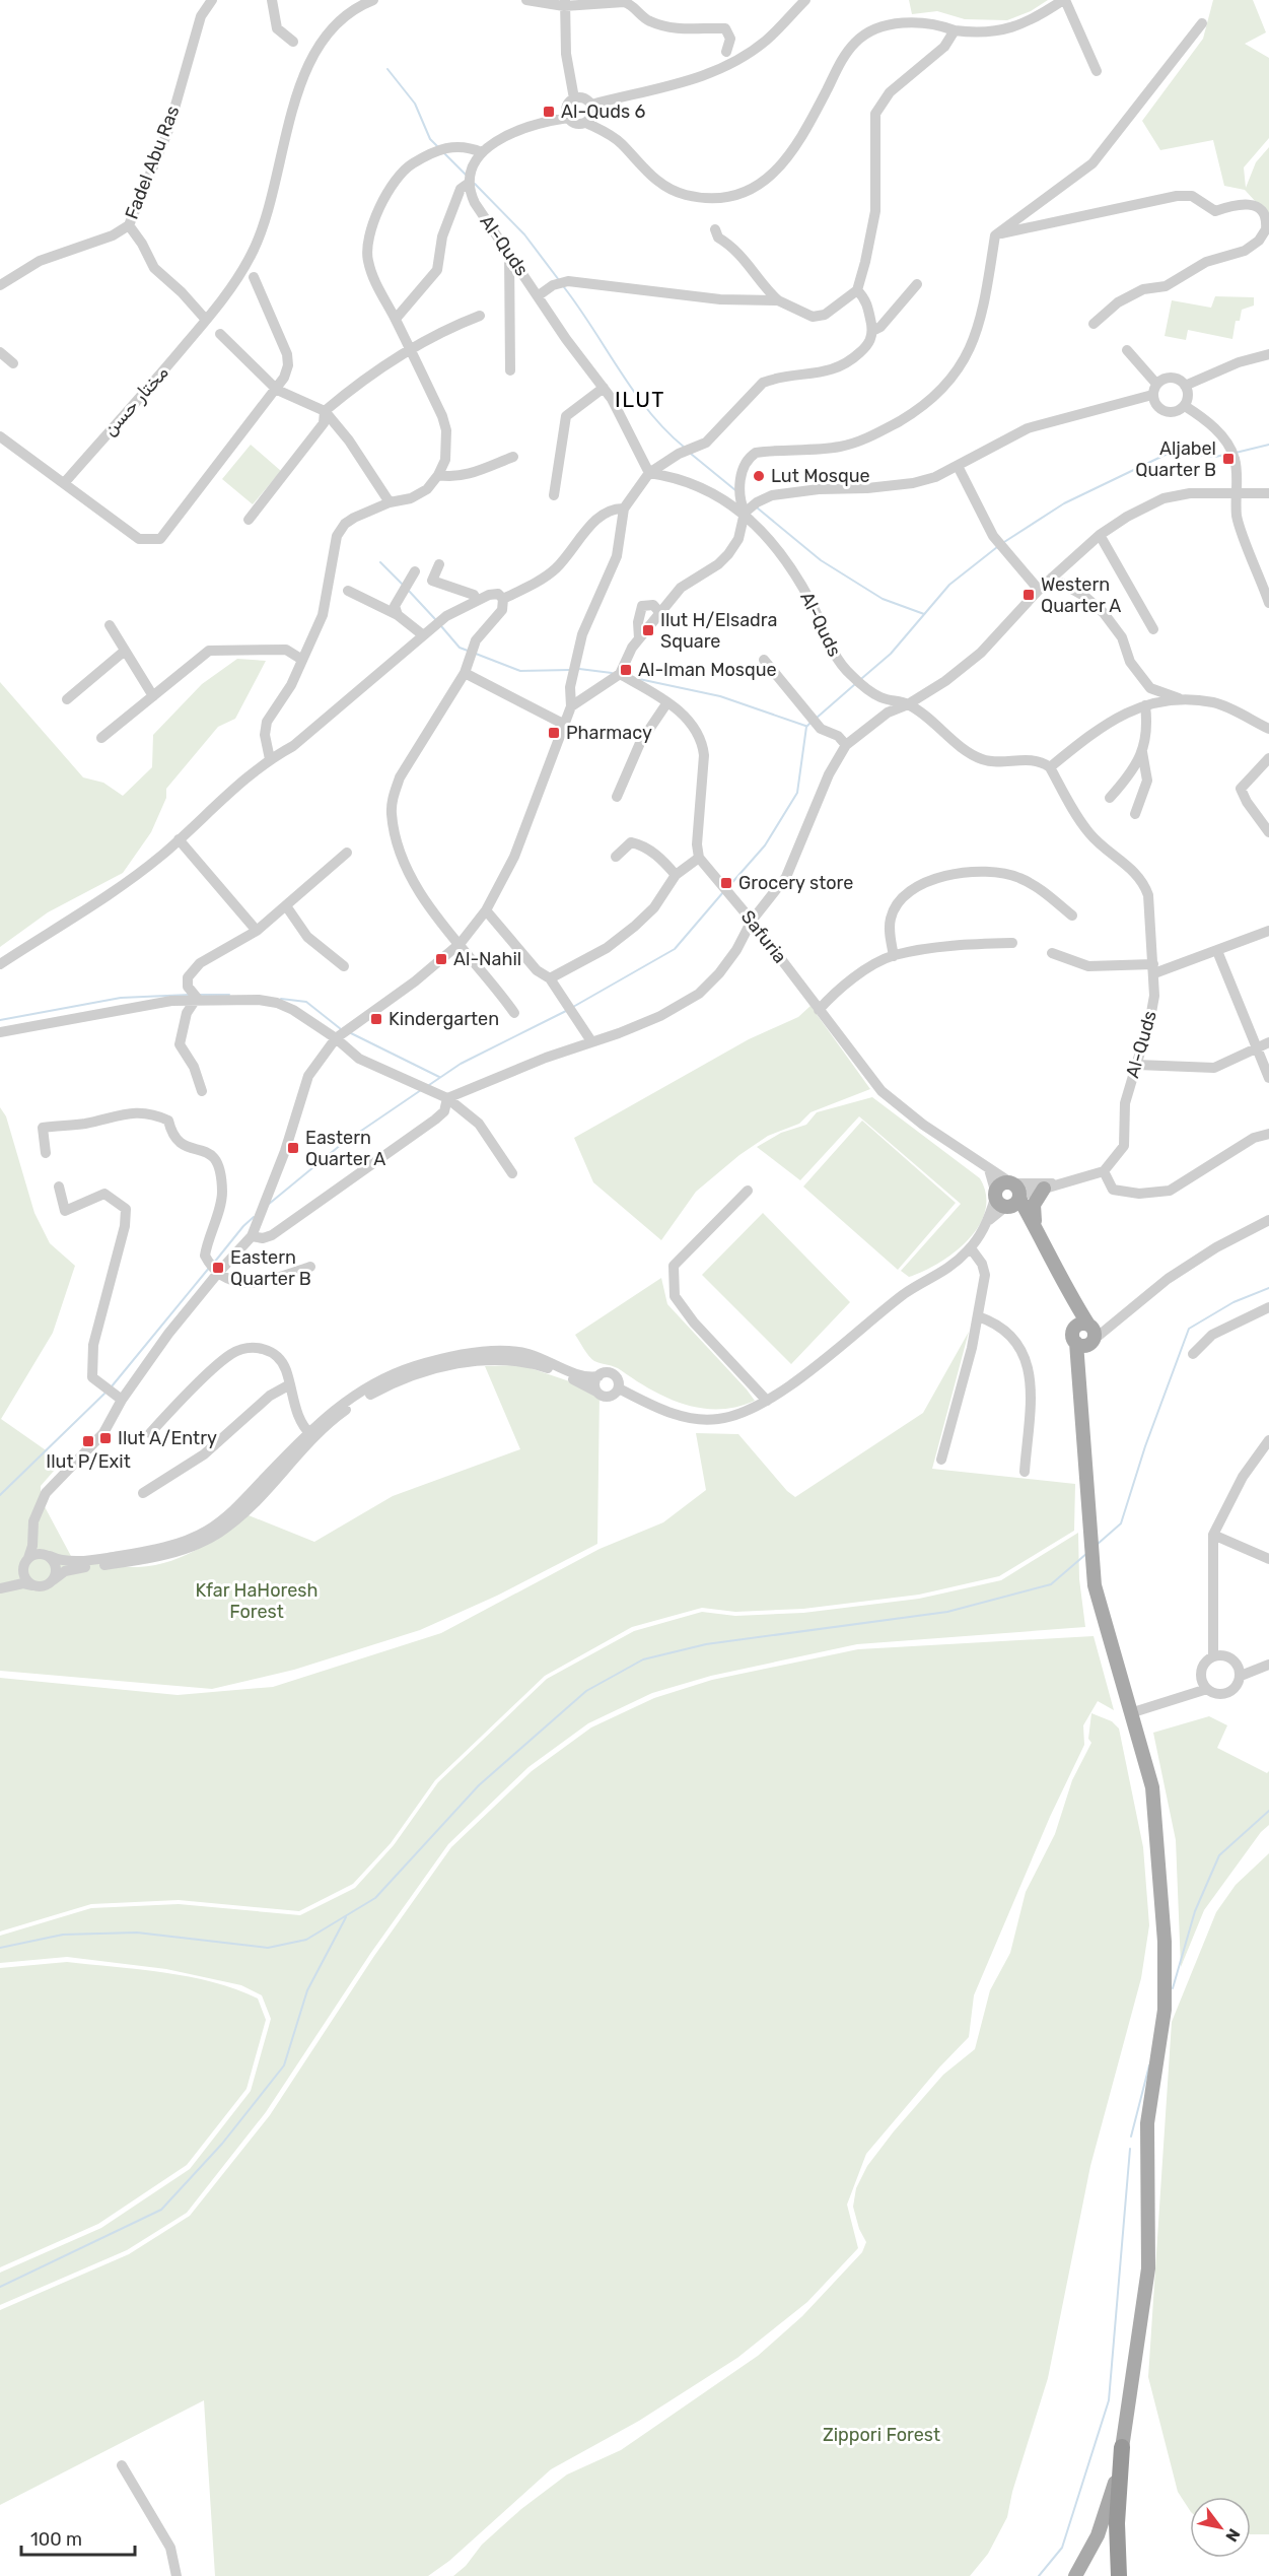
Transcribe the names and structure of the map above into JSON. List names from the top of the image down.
{
  "streets": {
    "street": [
      "Fadel Abu Ras",
      "Al-Quds",
      "مختار حسن",
      "Safuria"
    ]
  },
  "districts": ["ILUT"],
  "parks": ["Kfar HaHoresh Forest", "Zippori Forest"],
  "places": {
    "transit": [
      "Al-Quds 6",
      "Aljabel Quarter B",
      "Western Quarter A",
      "Ilut H/Elsadra Square",
      "Al-Iman Mosque",
      "Pharmacy",
      "Grocery store",
      "Al-Nahil",
      "Kindergarten",
      "Eastern Quarter A",
      "Eastern Quarter B",
      "Ilut A/Entry",
      "Ilut P/Exit"
    ],
    "other": ["Lut Mosque"]
  },
  "scale_bar": "100 m",
  "north": "bottom right"
}
